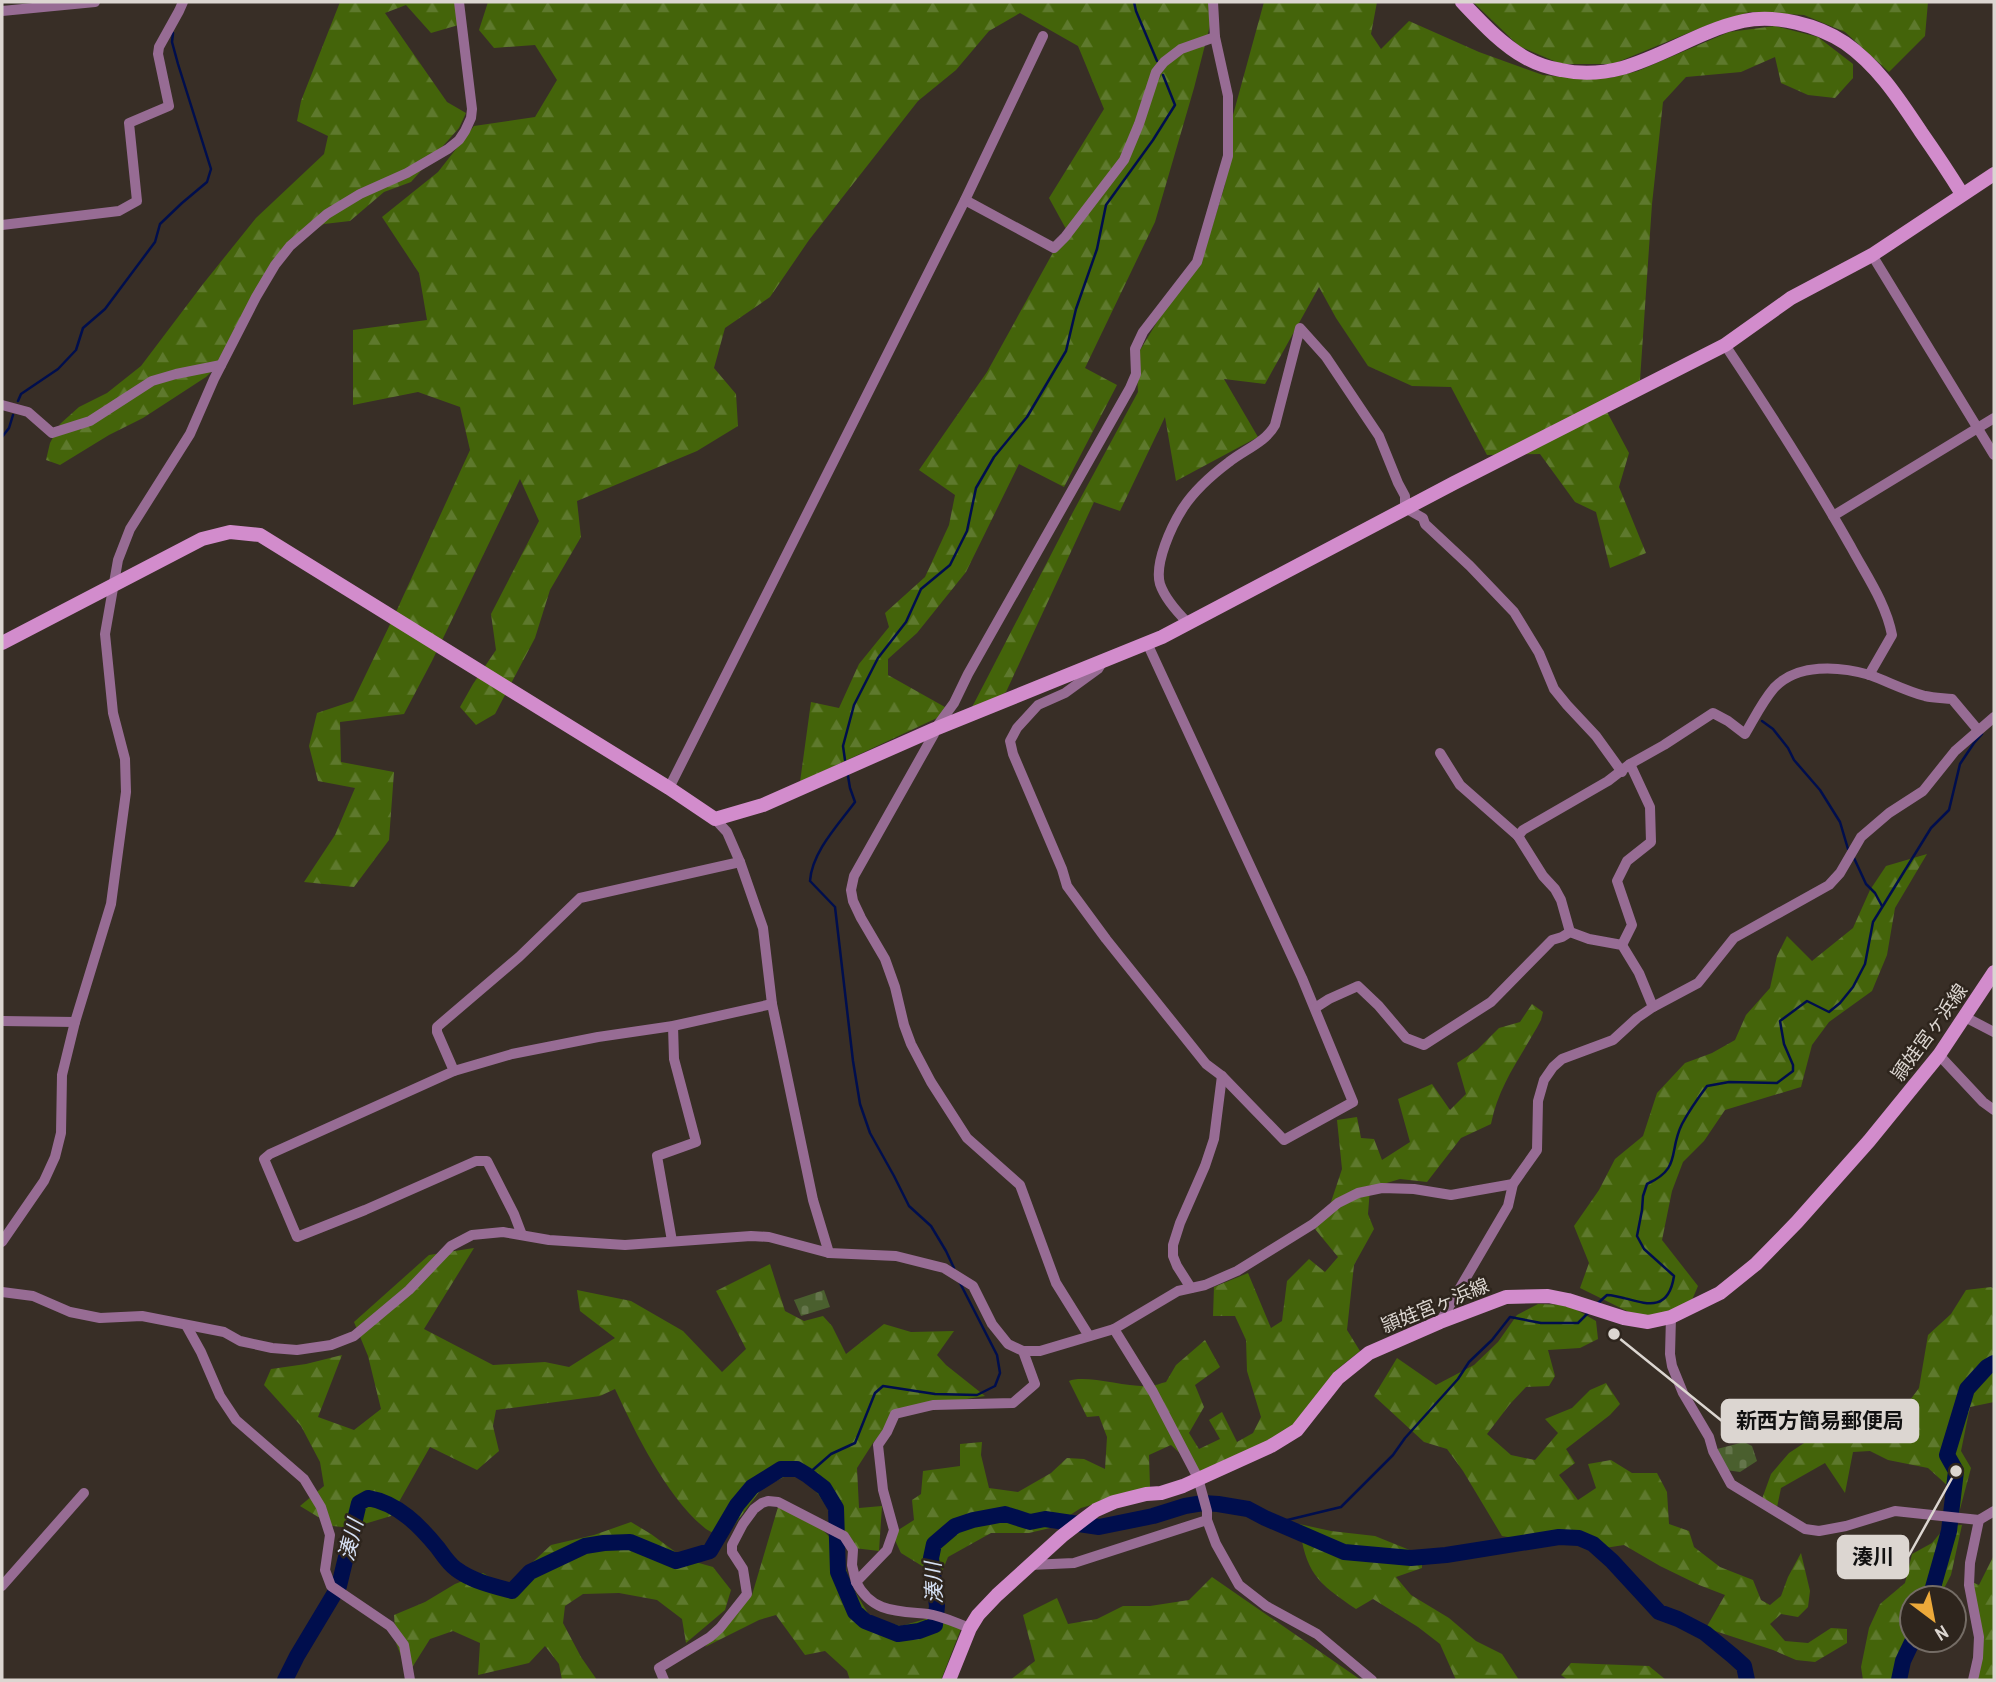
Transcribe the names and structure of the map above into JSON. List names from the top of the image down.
{
  "streets": {
    "street": ["頴娃宮ヶ浜線"]
  },
  "water": ["湊川"],
  "places": ["新西方簡易郵便局", "湊川"],
  "north": "bottom right"
}
